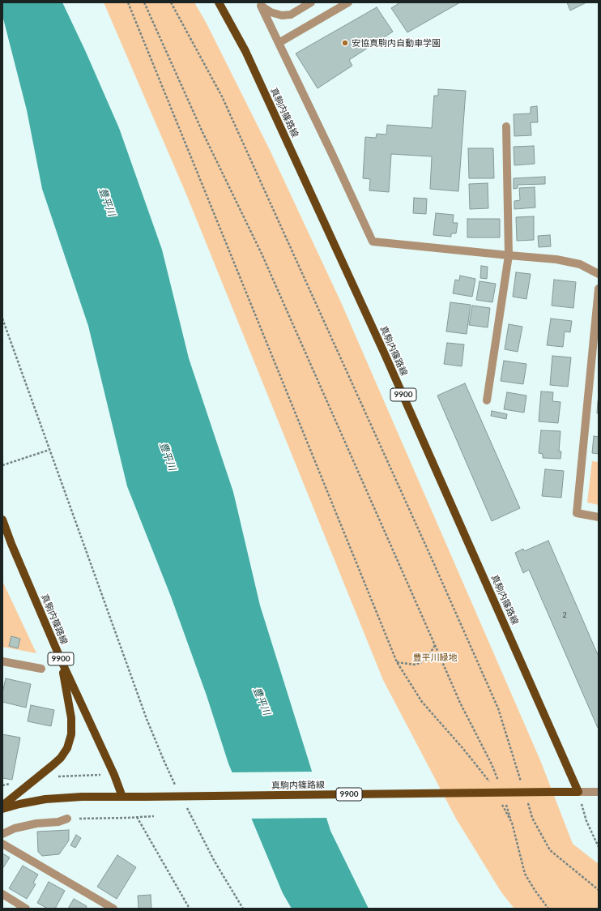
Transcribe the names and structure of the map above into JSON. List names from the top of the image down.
{
  "streets": {
    "main road": ["真駒内篠路線", "9900"]
  },
  "water": ["豊平川"],
  "parks": ["豊平川緑地"],
  "places": ["安協真駒内自動車学園"],
  "house_numbers": ["2"]
}
